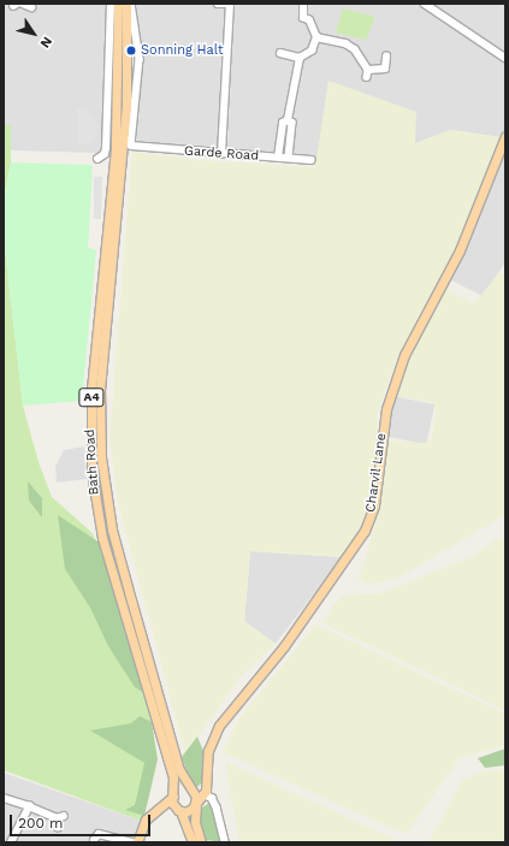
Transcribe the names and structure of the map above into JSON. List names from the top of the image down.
{
  "streets": {
    "main road": ["A4", "Bath Road", "Charvil Lane"],
    "street": ["Garde Road"]
  },
  "crossings": [
    ["A4", "Bath Road"],
    ["A4", "Charvil Lane"],
    ["Bath Road", "Charvil Lane"]
  ],
  "places": ["Sonning Halt"],
  "scale_bar": "200 m",
  "north": "bottom right"
}
